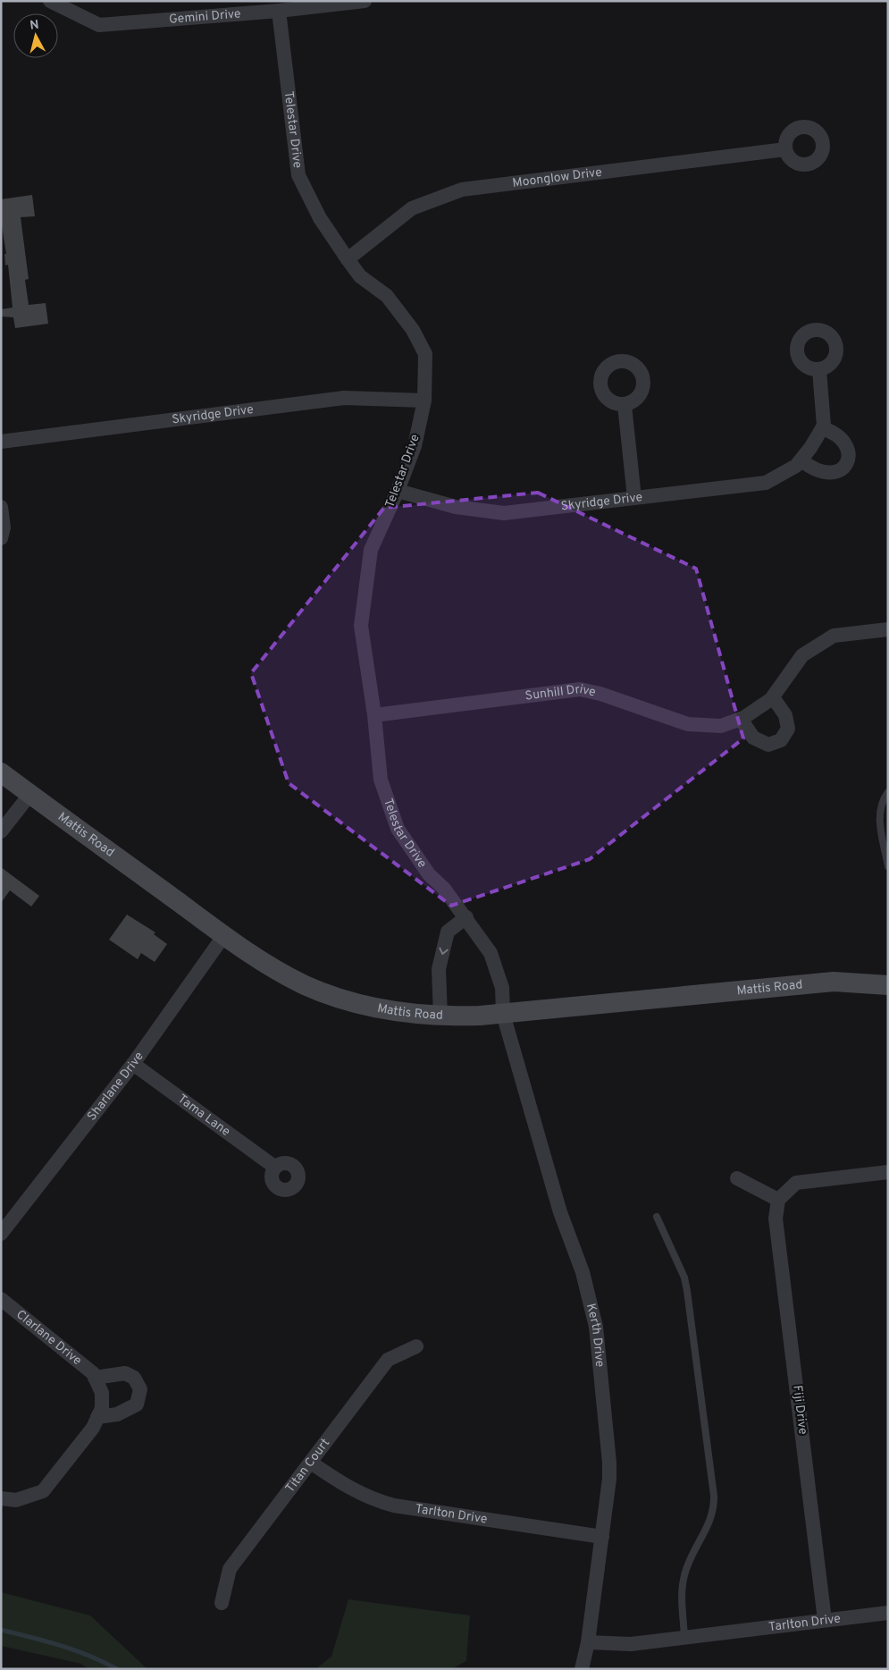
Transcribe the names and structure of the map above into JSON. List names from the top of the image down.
{
  "streets": {
    "main road": ["Mattis Road"],
    "street": [
      "Gemini Drive",
      "Telestar Drive",
      "Moonglow Drive",
      "Skyridge Drive",
      "Sunhill Drive",
      "Sharlane Drive",
      "Tama Lane",
      "Kerth Drive",
      "Clarlane Drive",
      "Fiji Drive",
      "Titan Court",
      "Tarlton Drive"
    ]
  },
  "crossings": [
    ["Gemini Drive", "Telestar Drive"],
    ["Telestar Drive", "Moonglow Drive"],
    ["Telestar Drive", "Skyridge Drive"],
    ["Telestar Drive", "Sunhill Drive"],
    ["Telestar Drive", "Mattis Road"],
    ["Telestar Drive", "Kerth Drive"],
    ["Mattis Road", "Sharlane Drive"],
    ["Mattis Road", "Kerth Drive"],
    ["Sharlane Drive", "Tama Lane"],
    ["Kerth Drive", "Tarlton Drive"],
    ["Fiji Drive", "Tarlton Drive"],
    ["Titan Court", "Tarlton Drive"]
  ],
  "north": "top"
}
